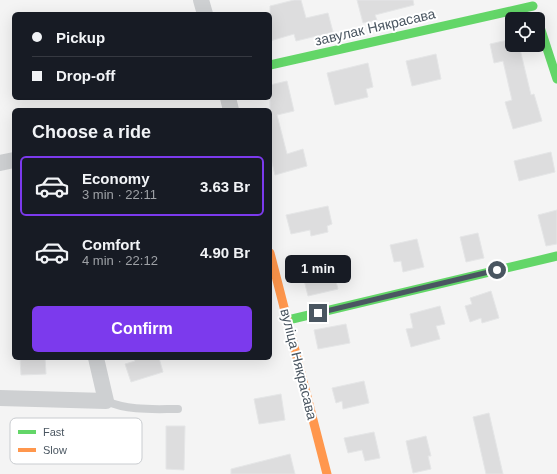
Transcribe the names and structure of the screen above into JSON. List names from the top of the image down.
{
  "streets": {
    "street": ["завулак Някрасава", "вуліца Някрасава"]
  },
  "legend": ["Fast", "Slow"],
  "page": {
    "banner": ["Pickup", "Drop-off"],
    "heading": "Choose a ride",
    "list": [
      {
        "name": "Economy",
        "note": "3 min · 22:11",
        "value": "3.63 Br"
      },
      {
        "name": "Comfort",
        "note": "4 min · 22:12",
        "value": "4.90 Br"
      }
    ],
    "bubble": "1 min",
    "buttons": "Confirm"
  }
}
